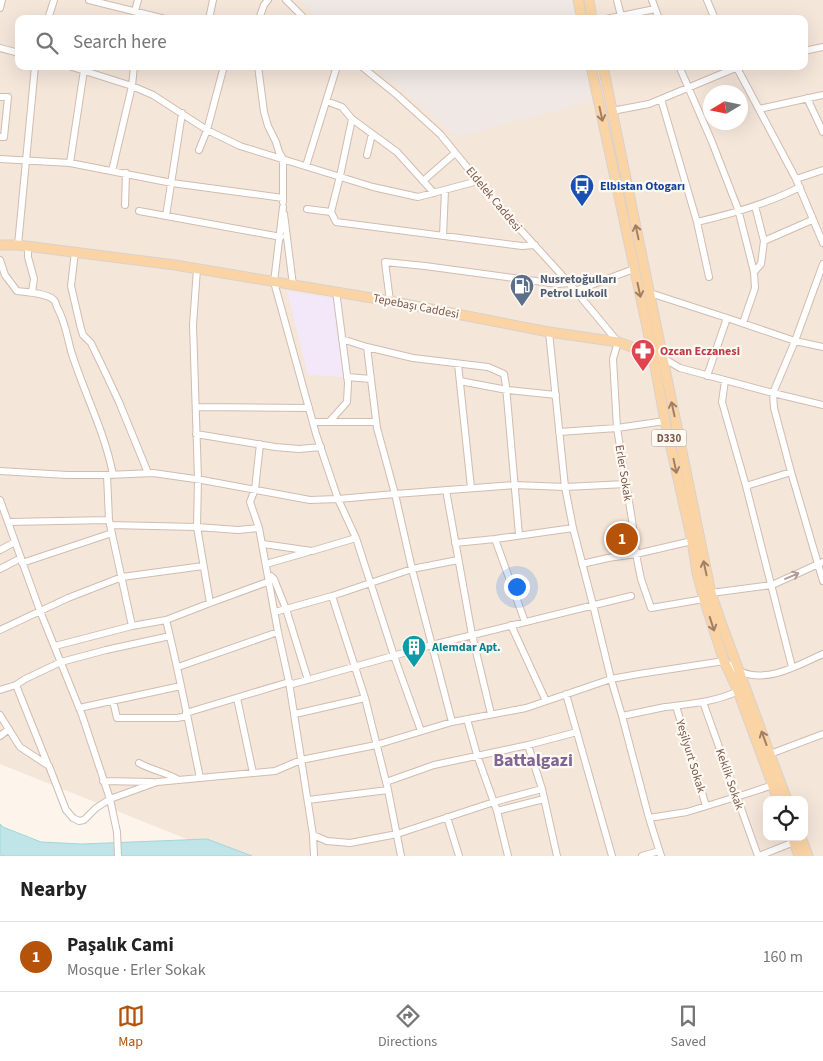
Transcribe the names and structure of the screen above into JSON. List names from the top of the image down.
{
  "streets": {
    "main road": ["Tepebaşı Caddesi", "D330"],
    "street": [
      "Eldelek Caddesi",
      "Erler Sokak",
      "Yeşilyurt Sokak",
      "Keklik Sokak"
    ]
  },
  "crossings": [
    ["Eldelek Caddesi", "Tepebaşı Caddesi"],
    ["Eldelek Caddesi", "Erler Sokak"],
    ["Tepebaşı Caddesi", "D330"],
    ["Tepebaşı Caddesi", "Erler Sokak"],
    ["D330", "Erler Sokak"]
  ],
  "districts": ["Battalgazi"],
  "places": {
    "bus stop": ["Elbistan Otogarı"],
    "fuel station": ["Nusretoğulları Petrol Lukoil"],
    "pharmacy": ["Ozcan Eczanesi"],
    "building": ["Alemdar Apt."]
  },
  "north": "left",
  "page": {
    "search": "Search here",
    "pins": "1",
    "heading": "Nearby",
    "list": [
      {
        "mark": "1",
        "name": "Paşalık Cami",
        "note": "Mosque · Erler Sokak",
        "value": "160 m"
      }
    ],
    "nav": ["Map", "Directions", "Saved"]
  }
}
